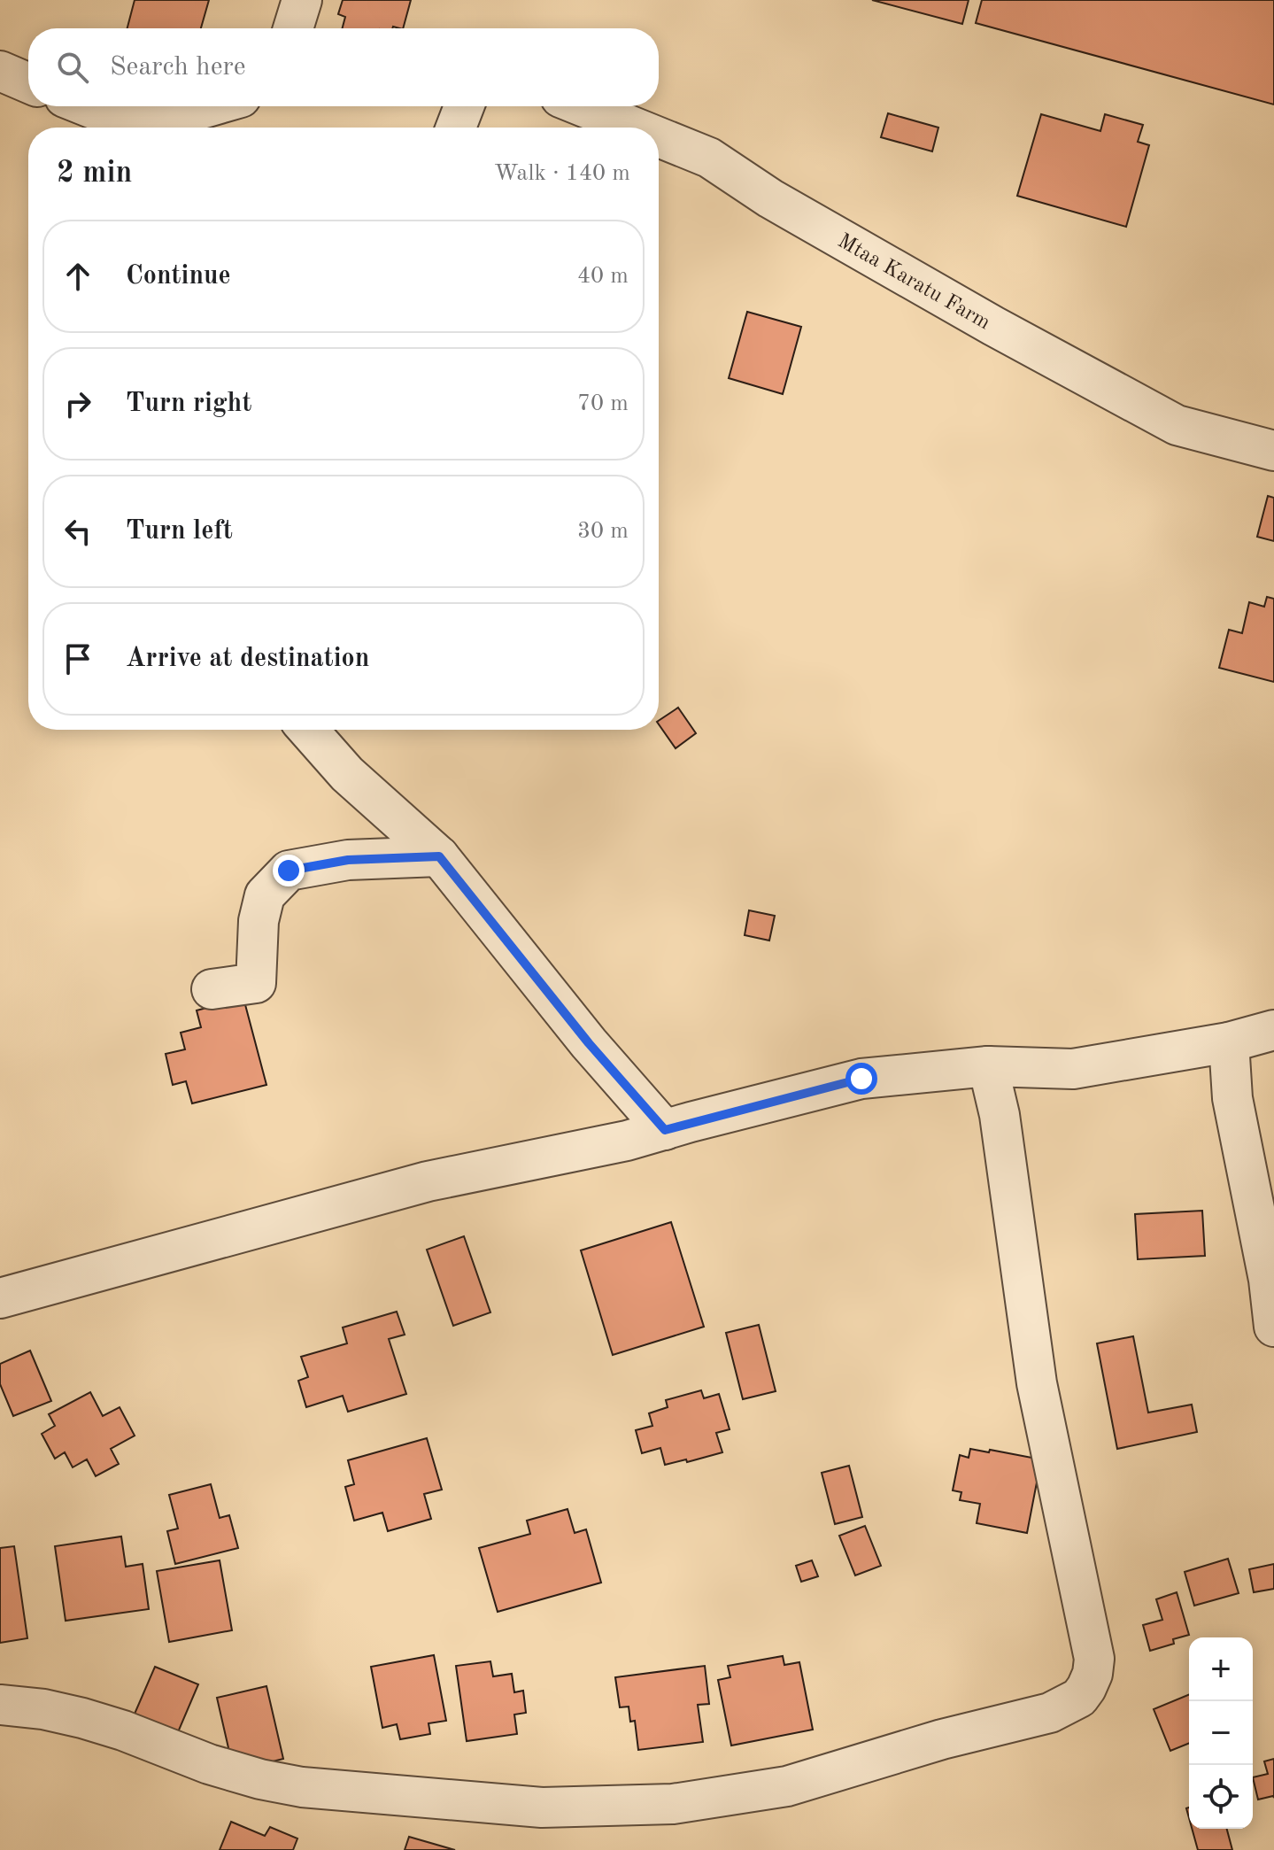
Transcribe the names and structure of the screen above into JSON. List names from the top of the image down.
{
  "streets": {
    "street": ["Mtaa Karatu Farm"]
  },
  "page": {
    "search": "Search here",
    "heading": ["2 min", "Walk · 140 m"],
    "list": [
      ["Continue", "40 m"],
      ["Turn right", "70 m"],
      ["Turn left", "30 m"],
      "Arrive at destination"
    ],
    "map_buttons": ["+", "−"]
  }
}
